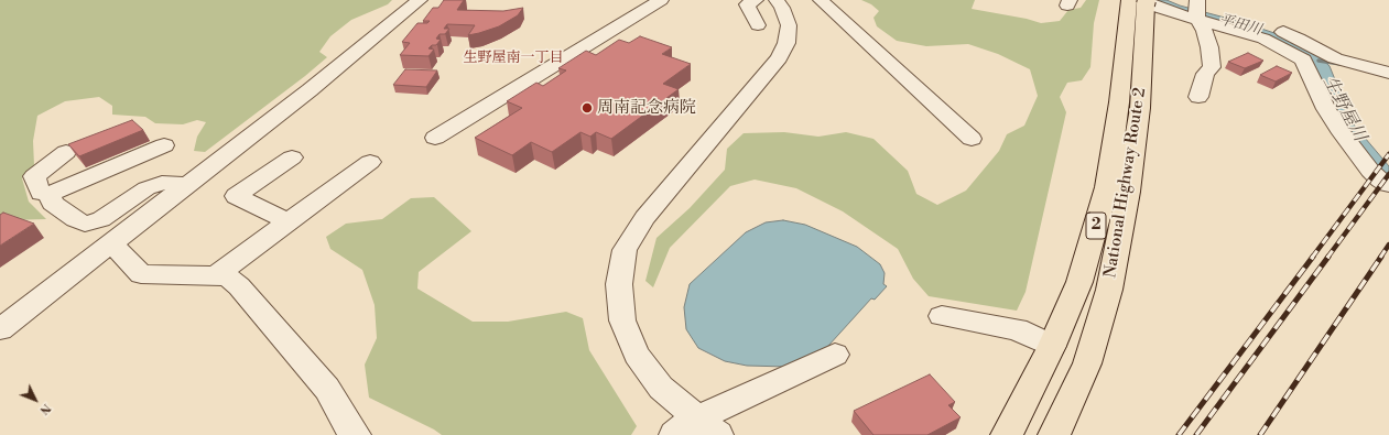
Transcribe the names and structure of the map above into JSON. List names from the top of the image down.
{
  "streets": {
    "highway": ["National Highway Route 2", "2"]
  },
  "districts": ["生野屋南一丁目"],
  "water": ["平田川", "生野屋川"],
  "places": ["周南記念病院"],
  "north": "bottom right"
}
